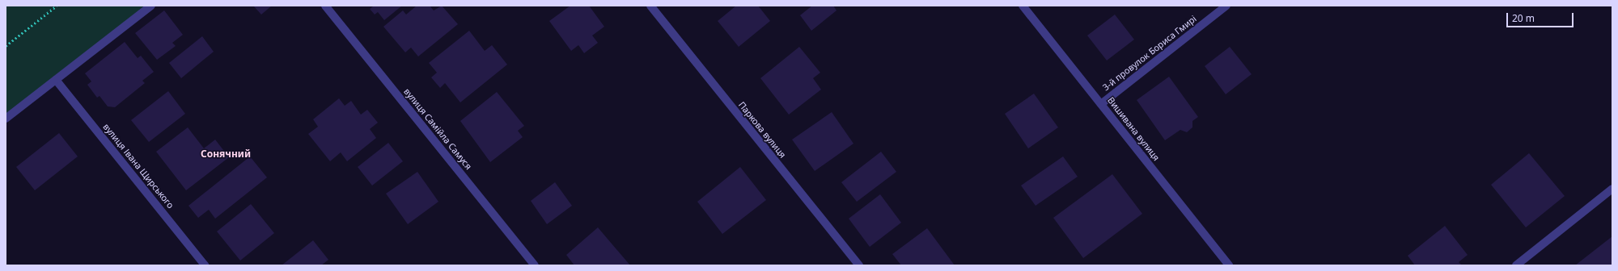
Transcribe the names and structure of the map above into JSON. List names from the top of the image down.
{
  "streets": {
    "street": [
      "3-й провулок Бориса Гмирі",
      "вулиця Самійла Самуся",
      "Вишивана вулиця",
      "Паркова вулиця",
      "вулиця Івана Щирського"
    ]
  },
  "crossings": [
    ["3-й провулок Бориса Гмирі", "Вишивана вулиця"]
  ],
  "districts": ["Сонячний"],
  "scale_bar": "20 m"
}
